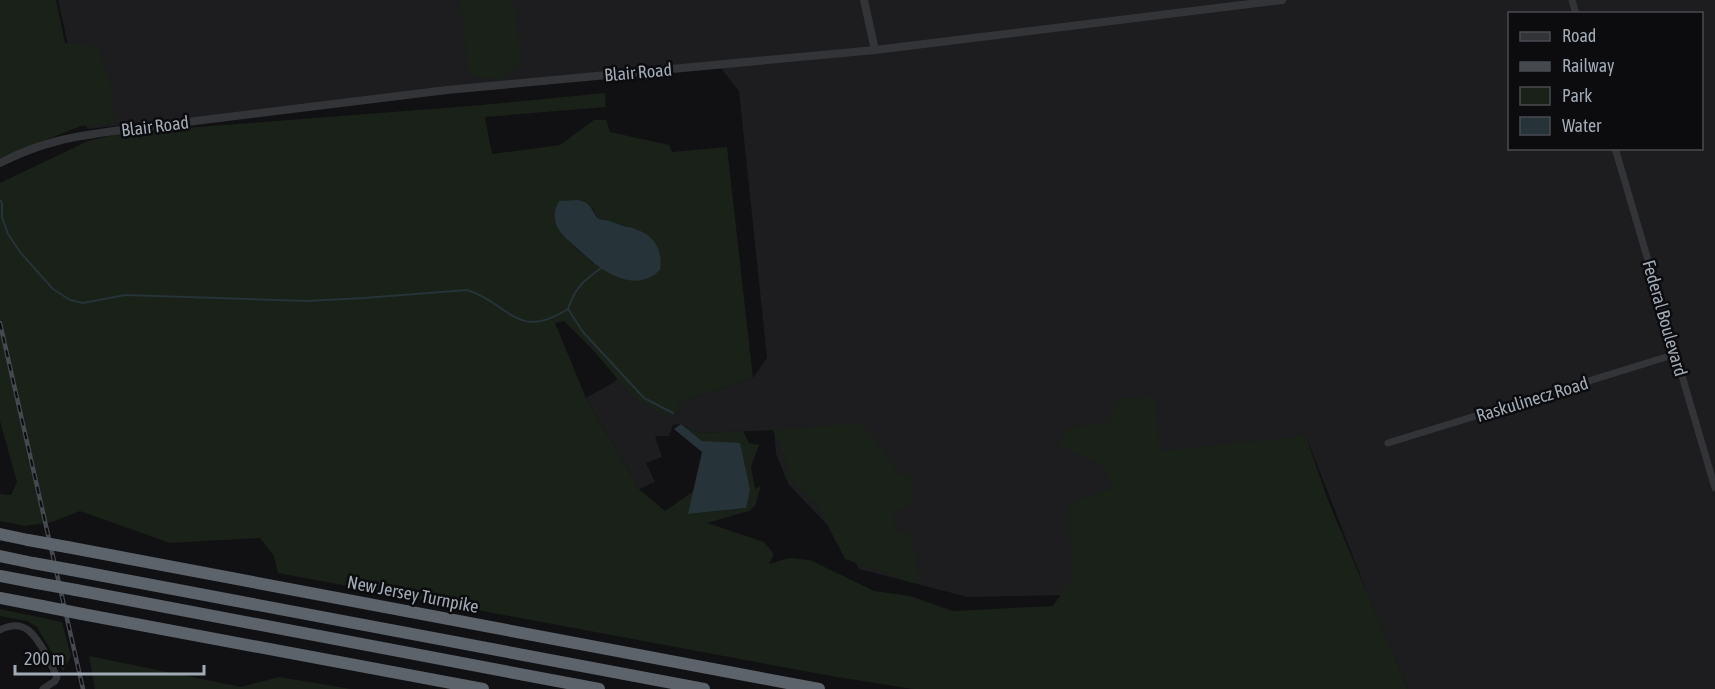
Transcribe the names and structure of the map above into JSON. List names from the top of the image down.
{
  "streets": {
    "highway": ["New Jersey Turnpike"],
    "street": ["Blair Road", "Federal Boulevard", "Raskulinecz Road"]
  },
  "crossings": [
    ["Federal Boulevard", "Raskulinecz Road"]
  ],
  "legend": [
    "Road",
    "Railway",
    "Park",
    "Water"
  ],
  "scale_bar": "200 m"
}
